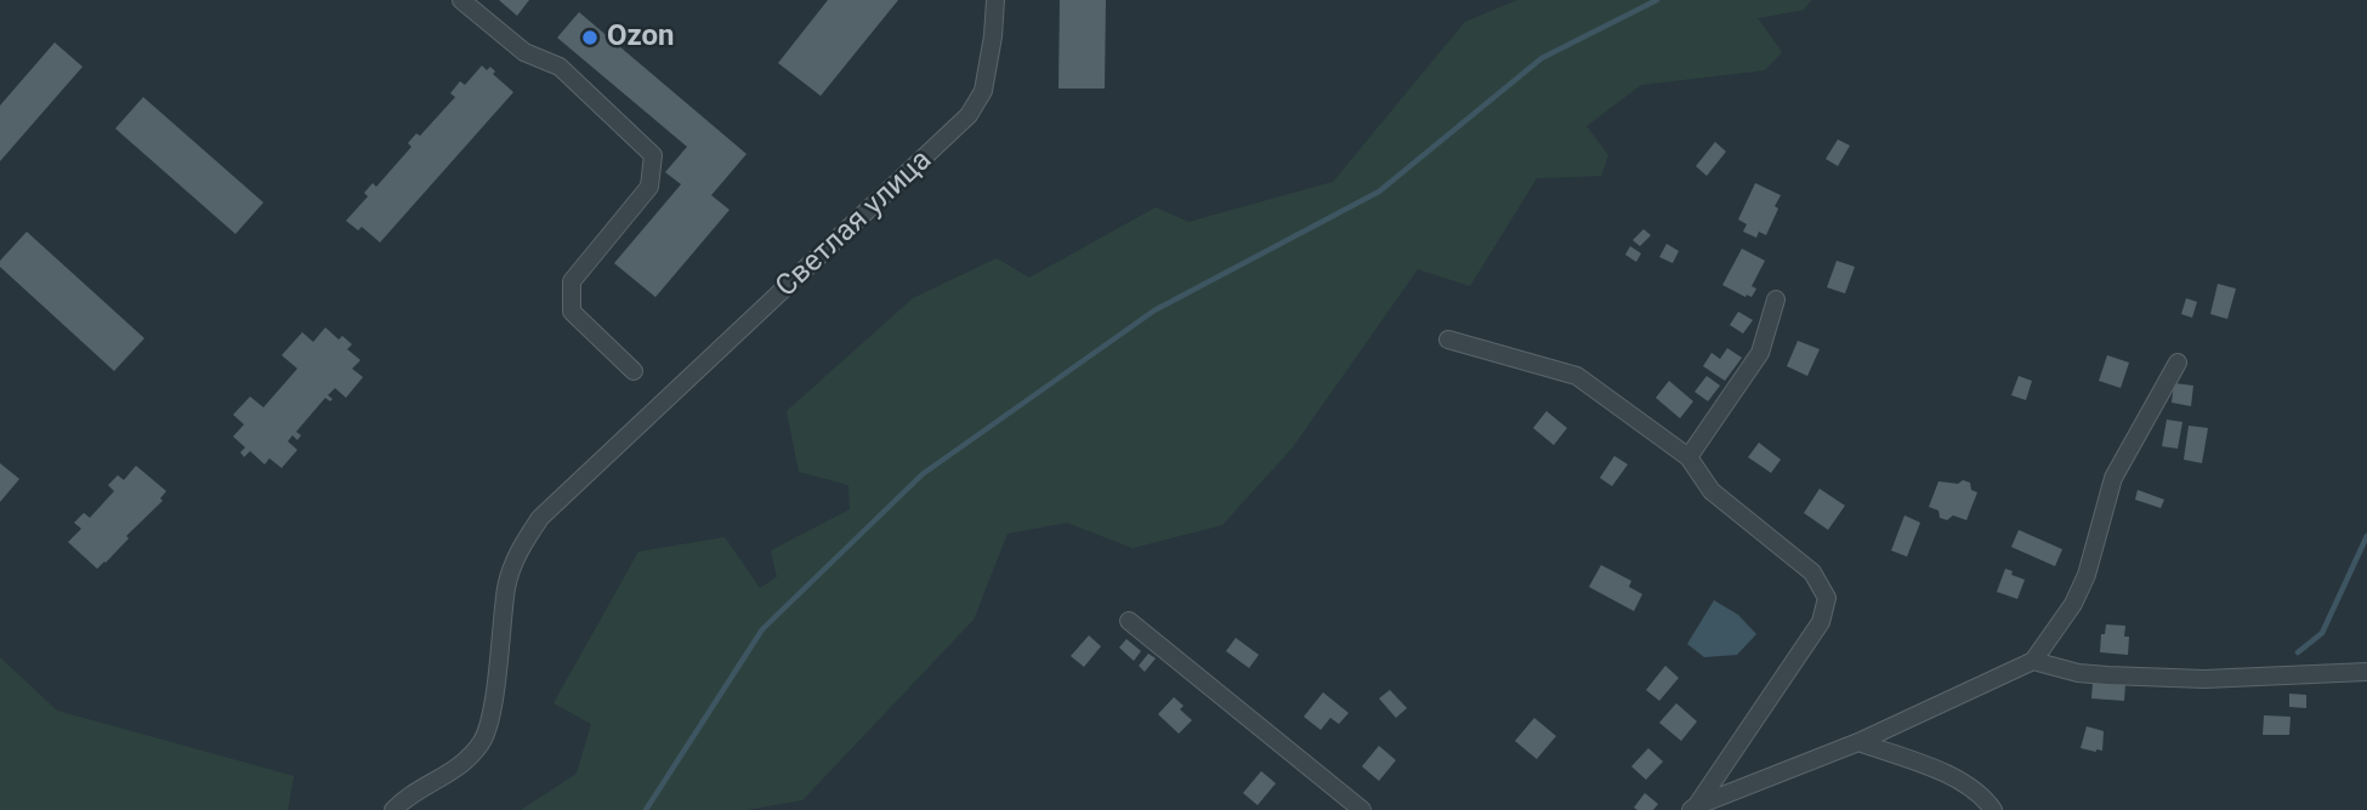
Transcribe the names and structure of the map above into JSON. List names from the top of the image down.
{
  "streets": {
    "street": ["Светлая улица"]
  },
  "places": ["Ozon"]
}
